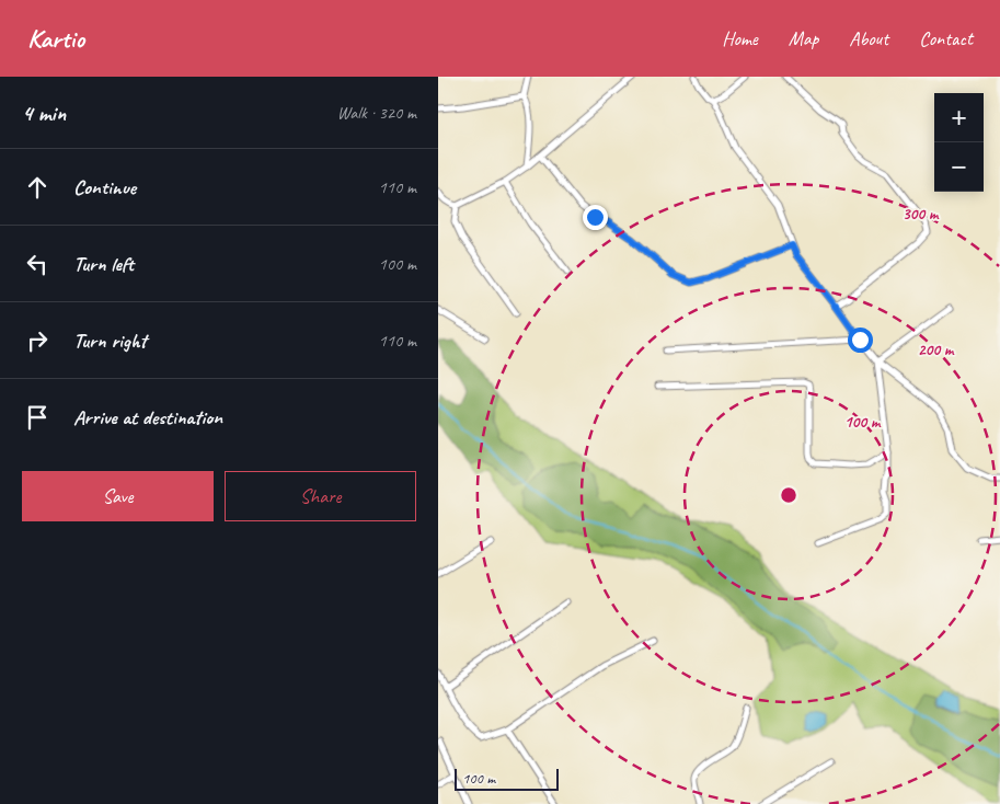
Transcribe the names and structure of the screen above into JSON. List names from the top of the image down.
{
  "scale_bar": "100 m",
  "page": {
    "header": "Kartio",
    "nav": [
      "Home",
      "Map",
      "About",
      "Contact"
    ],
    "heading": ["4 min", "Walk · 320 m"],
    "map_buttons": ["+", "−"],
    "list": [
      ["Continue", "110 m"],
      ["Turn left", "100 m"],
      ["Turn right", "110 m"],
      "Arrive at destination"
    ],
    "buttons": ["Save", "Share"],
    "scale": "100 m"
  },
  "rings": ["300 m", "200 m", "100 m"]
}
